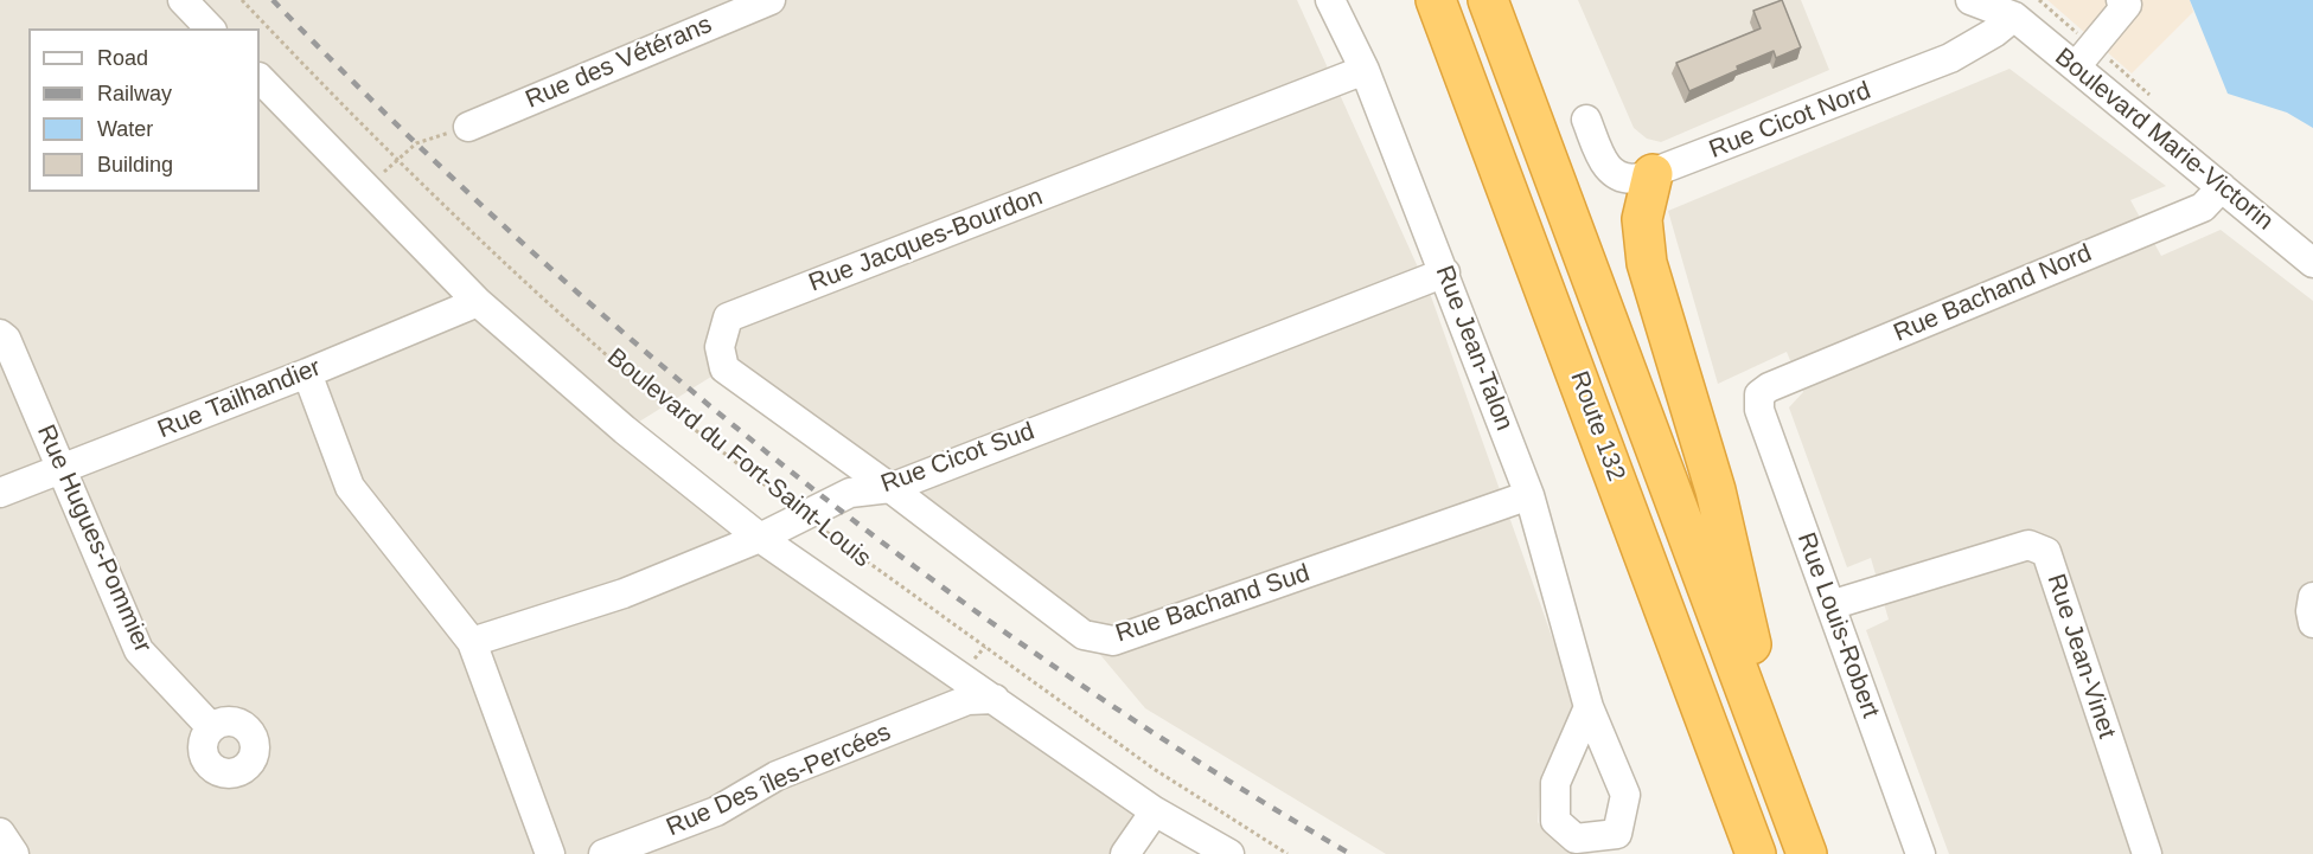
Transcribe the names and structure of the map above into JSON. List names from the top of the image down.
{
  "streets": {
    "highway": ["Route 132"],
    "street": [
      "Rue des Vétérans",
      "Rue Cicot Nord",
      "Boulevard Marie-Victorin",
      "Rue Jacques-Bourdon",
      "Rue Bachand Nord",
      "Rue Jean-Talon",
      "Rue Tailhandier",
      "Boulevard du Fort-Saint-Louis",
      "Rue Cicot Sud",
      "Rue Hugues-Pommier",
      "Rue Bachand Sud",
      "Rue Louis-Robert",
      "Rue Jean-Vinet",
      "Rue Des îles-Percées"
    ]
  },
  "crossings": [
    ["Rue Cicot Nord", "Boulevard Marie-Victorin"],
    ["Boulevard Marie-Victorin", "Rue Bachand Nord"],
    ["Rue Jacques-Bourdon", "Rue Jean-Talon"],
    ["Rue Jacques-Bourdon", "Rue Cicot Sud"],
    ["Rue Jacques-Bourdon", "Rue Bachand Sud"],
    ["Rue Bachand Nord", "Rue Louis-Robert"],
    ["Rue Jean-Talon", "Rue Cicot Sud"],
    ["Rue Jean-Talon", "Rue Bachand Sud"],
    ["Rue Tailhandier", "Boulevard du Fort-Saint-Louis"],
    ["Rue Tailhandier", "Rue Hugues-Pommier"],
    ["Boulevard du Fort-Saint-Louis", "Rue Cicot Sud"],
    ["Boulevard du Fort-Saint-Louis", "Rue Des îles-Percées"],
    ["Rue Cicot Sud", "Rue Bachand Sud"],
    ["Rue Louis-Robert", "Rue Jean-Vinet"]
  ],
  "legend": [
    "Road",
    "Railway",
    "Water",
    "Building"
  ]
}
